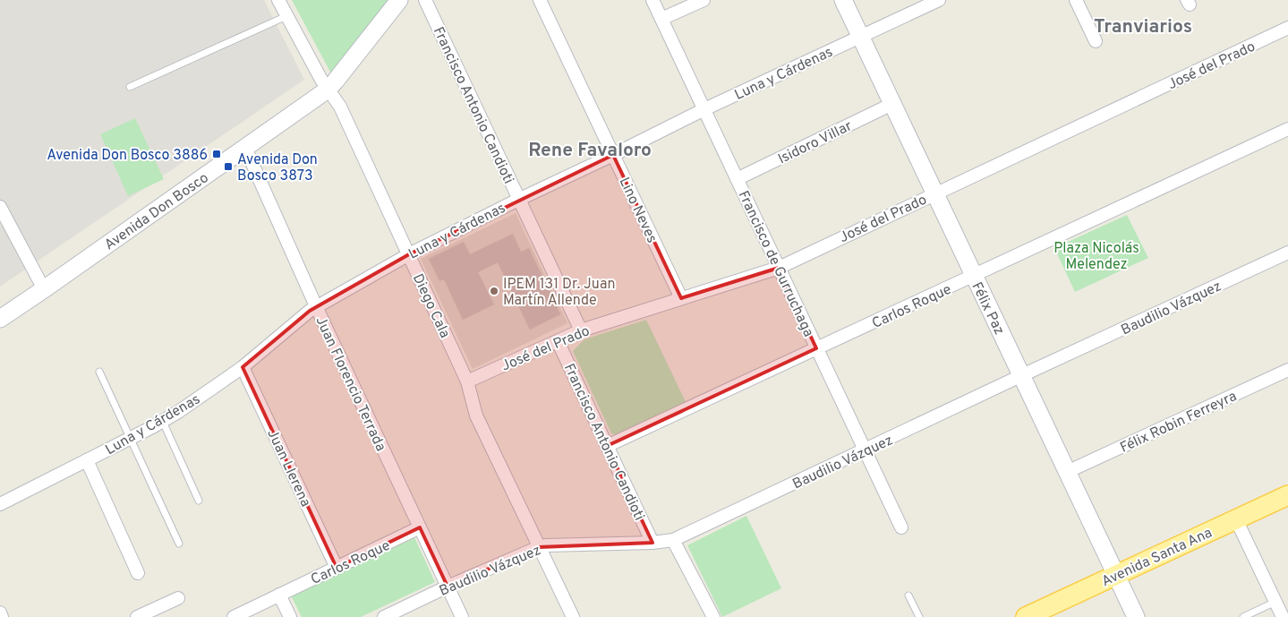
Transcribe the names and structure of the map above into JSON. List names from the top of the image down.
{
  "streets": {
    "main road": ["Avenida Don Bosco", "Félix Paz", "Avenida Santa Ana"],
    "street": [
      "José del Prado",
      "Luna y Cárdenas",
      "Francisco Antonio Candioti",
      "Isidoro Villar",
      "Lino Neves",
      "Francisco de Gurruchaga",
      "Diego Cala",
      "Carlos Roque",
      "Baudilio Vázquez",
      "Juan Florencio Terrada",
      "Félix Robin Ferreyra",
      "Juan Llerena"
    ]
  },
  "crossings": [
    ["José del Prado", "Francisco Antonio Candioti"],
    ["José del Prado", "Lino Neves"],
    ["José del Prado", "Francisco de Gurruchaga"],
    ["José del Prado", "Diego Cala"],
    ["José del Prado", "Félix Paz"],
    ["Luna y Cárdenas", "Francisco Antonio Candioti"],
    ["Luna y Cárdenas", "Lino Neves"],
    ["Luna y Cárdenas", "Francisco de Gurruchaga"],
    ["Luna y Cárdenas", "Diego Cala"],
    ["Luna y Cárdenas", "Félix Paz"],
    ["Luna y Cárdenas", "Juan Florencio Terrada"],
    ["Luna y Cárdenas", "Juan Llerena"],
    ["Francisco Antonio Candioti", "Carlos Roque"],
    ["Francisco Antonio Candioti", "Baudilio Vázquez"],
    ["Isidoro Villar", "Francisco de Gurruchaga"],
    ["Isidoro Villar", "Félix Paz"],
    ["Avenida Don Bosco", "Diego Cala"],
    ["Avenida Don Bosco", "Juan Florencio Terrada"],
    ["Francisco de Gurruchaga", "Carlos Roque"],
    ["Francisco de Gurruchaga", "Baudilio Vázquez"],
    ["Diego Cala", "Baudilio Vázquez"],
    ["Carlos Roque", "Félix Paz"],
    ["Carlos Roque", "Juan Florencio Terrada"],
    ["Carlos Roque", "Juan Llerena"],
    ["Baudilio Vázquez", "Félix Paz"],
    ["Baudilio Vázquez", "Juan Florencio Terrada"],
    ["Félix Paz", "Félix Robin Ferreyra"],
    ["Félix Paz", "Avenida Santa Ana"]
  ],
  "districts": ["Tranviarios", "Rene Favaloro"],
  "parks": ["Plaza Nicolás Melendez"],
  "places": {
    "transit": ["Avenida Don Bosco 3886", "Avenida Don Bosco 3873"],
    "other": ["IPEM 131 Dr. Juan Martín Allende"]
  }
}
